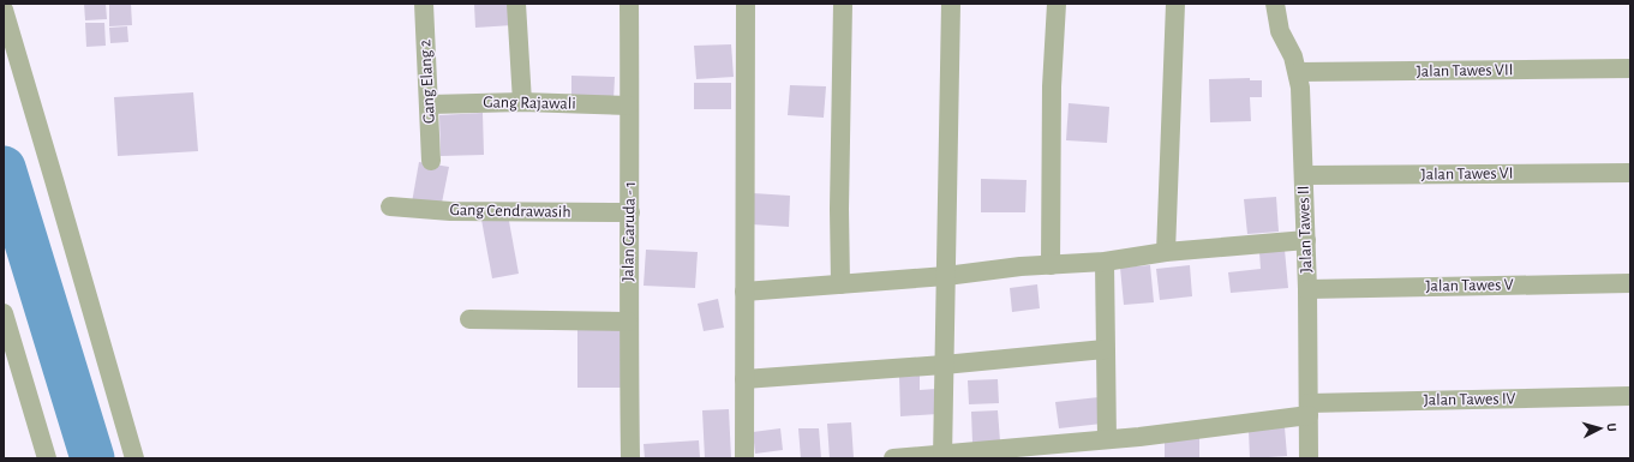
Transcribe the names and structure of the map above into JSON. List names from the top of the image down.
{
  "streets": {
    "street": [
      "Jalan Tawes VII",
      "Gang Elang 2",
      "Gang Rajawali",
      "Jalan Tawes VI",
      "Gang Cendrawasih",
      "Jalan Tawes II",
      "Jalan Garuda - 1",
      "Jalan Tawes V",
      "Jalan Tawes IV"
    ]
  },
  "crossings": [
    ["Jalan Tawes VII", "Jalan Tawes II"],
    ["Gang Elang 2", "Gang Rajawali"],
    ["Gang Rajawali", "Jalan Garuda - 1"],
    ["Jalan Tawes VI", "Jalan Tawes II"],
    ["Gang Cendrawasih", "Jalan Garuda - 1"],
    ["Jalan Tawes II", "Jalan Tawes V"],
    ["Jalan Tawes II", "Jalan Tawes IV"]
  ],
  "north": "right"
}
